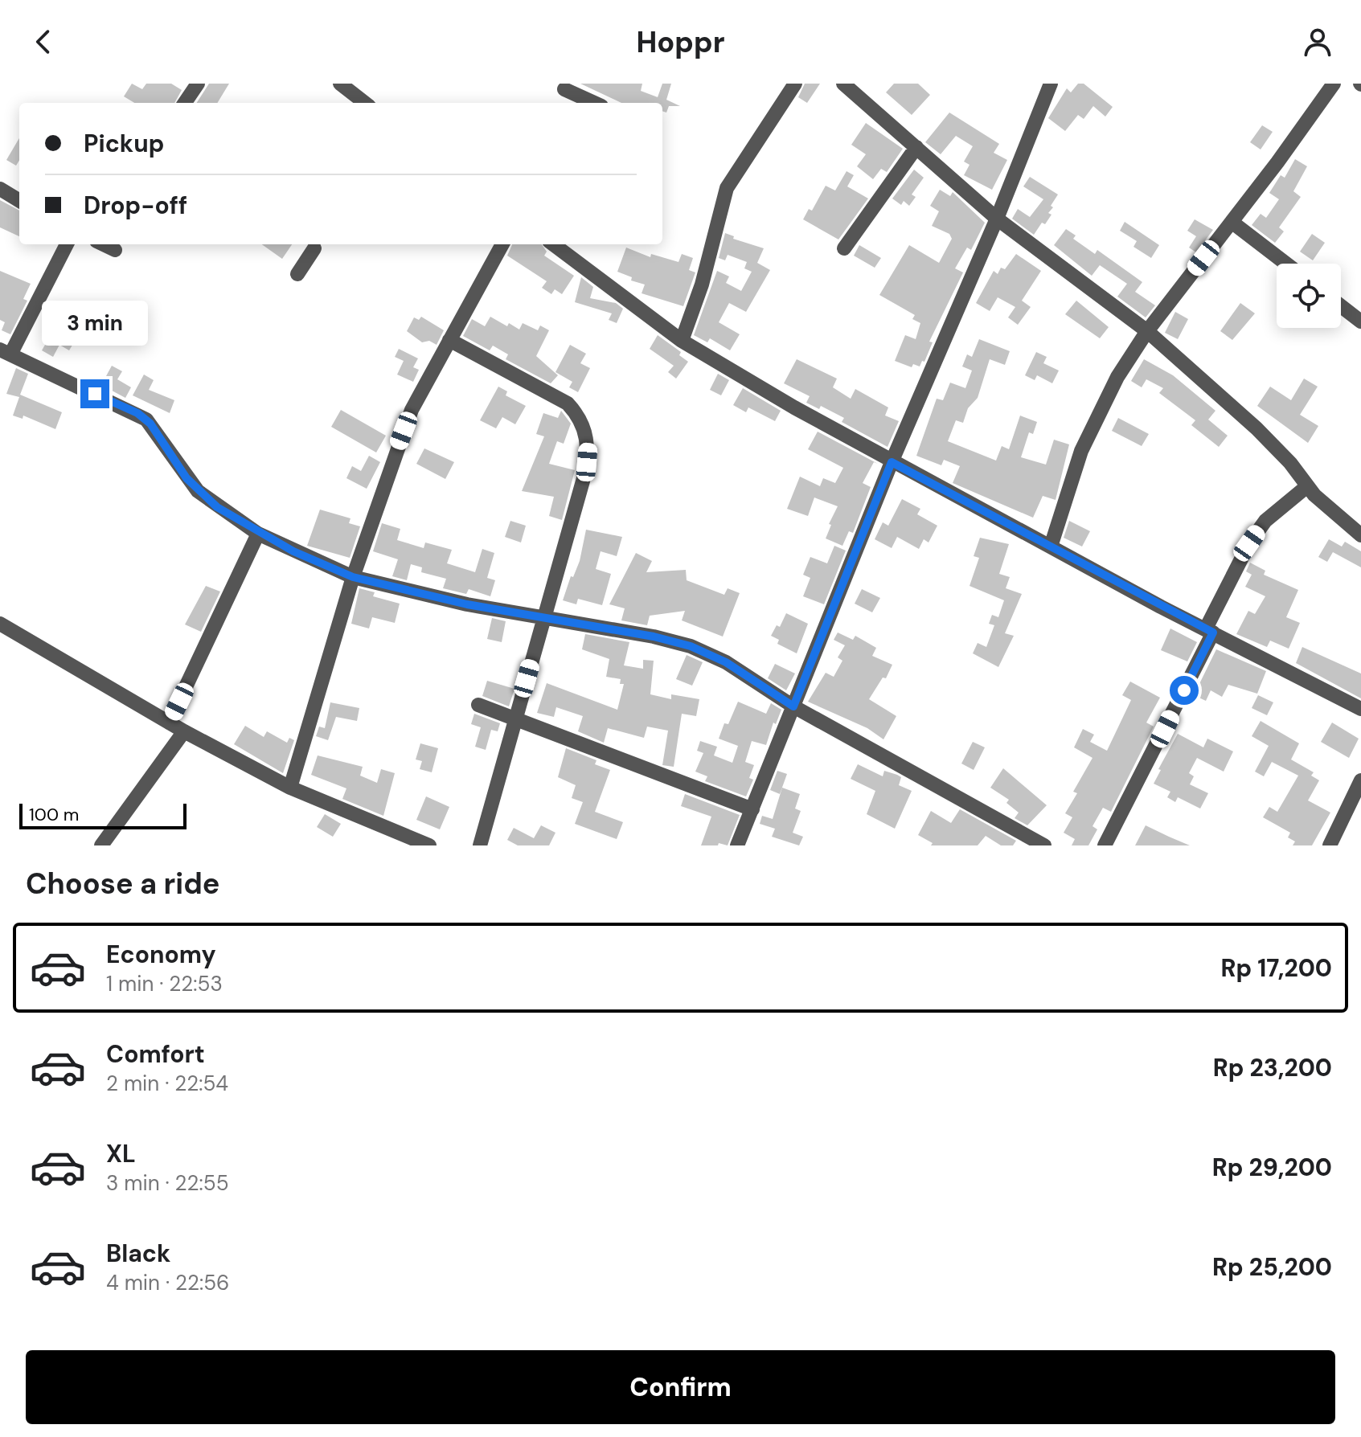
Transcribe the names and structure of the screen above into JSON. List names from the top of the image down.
{
  "scale_bar": "100 m",
  "page": {
    "header": "Hoppr",
    "banner": ["Pickup", "Drop-off"],
    "bubble": "3 min",
    "scale": "100 m",
    "heading": "Choose a ride",
    "list": [
      {
        "name": "Economy",
        "note": "1 min · 22:53",
        "value": "Rp 17,200"
      },
      {
        "name": "Comfort",
        "note": "2 min · 22:54",
        "value": "Rp 23,200"
      },
      {
        "name": "XL",
        "note": "3 min · 22:55",
        "value": "Rp 29,200"
      },
      {
        "name": "Black",
        "note": "4 min · 22:56",
        "value": "Rp 25,200"
      }
    ],
    "buttons": "Confirm"
  }
}
